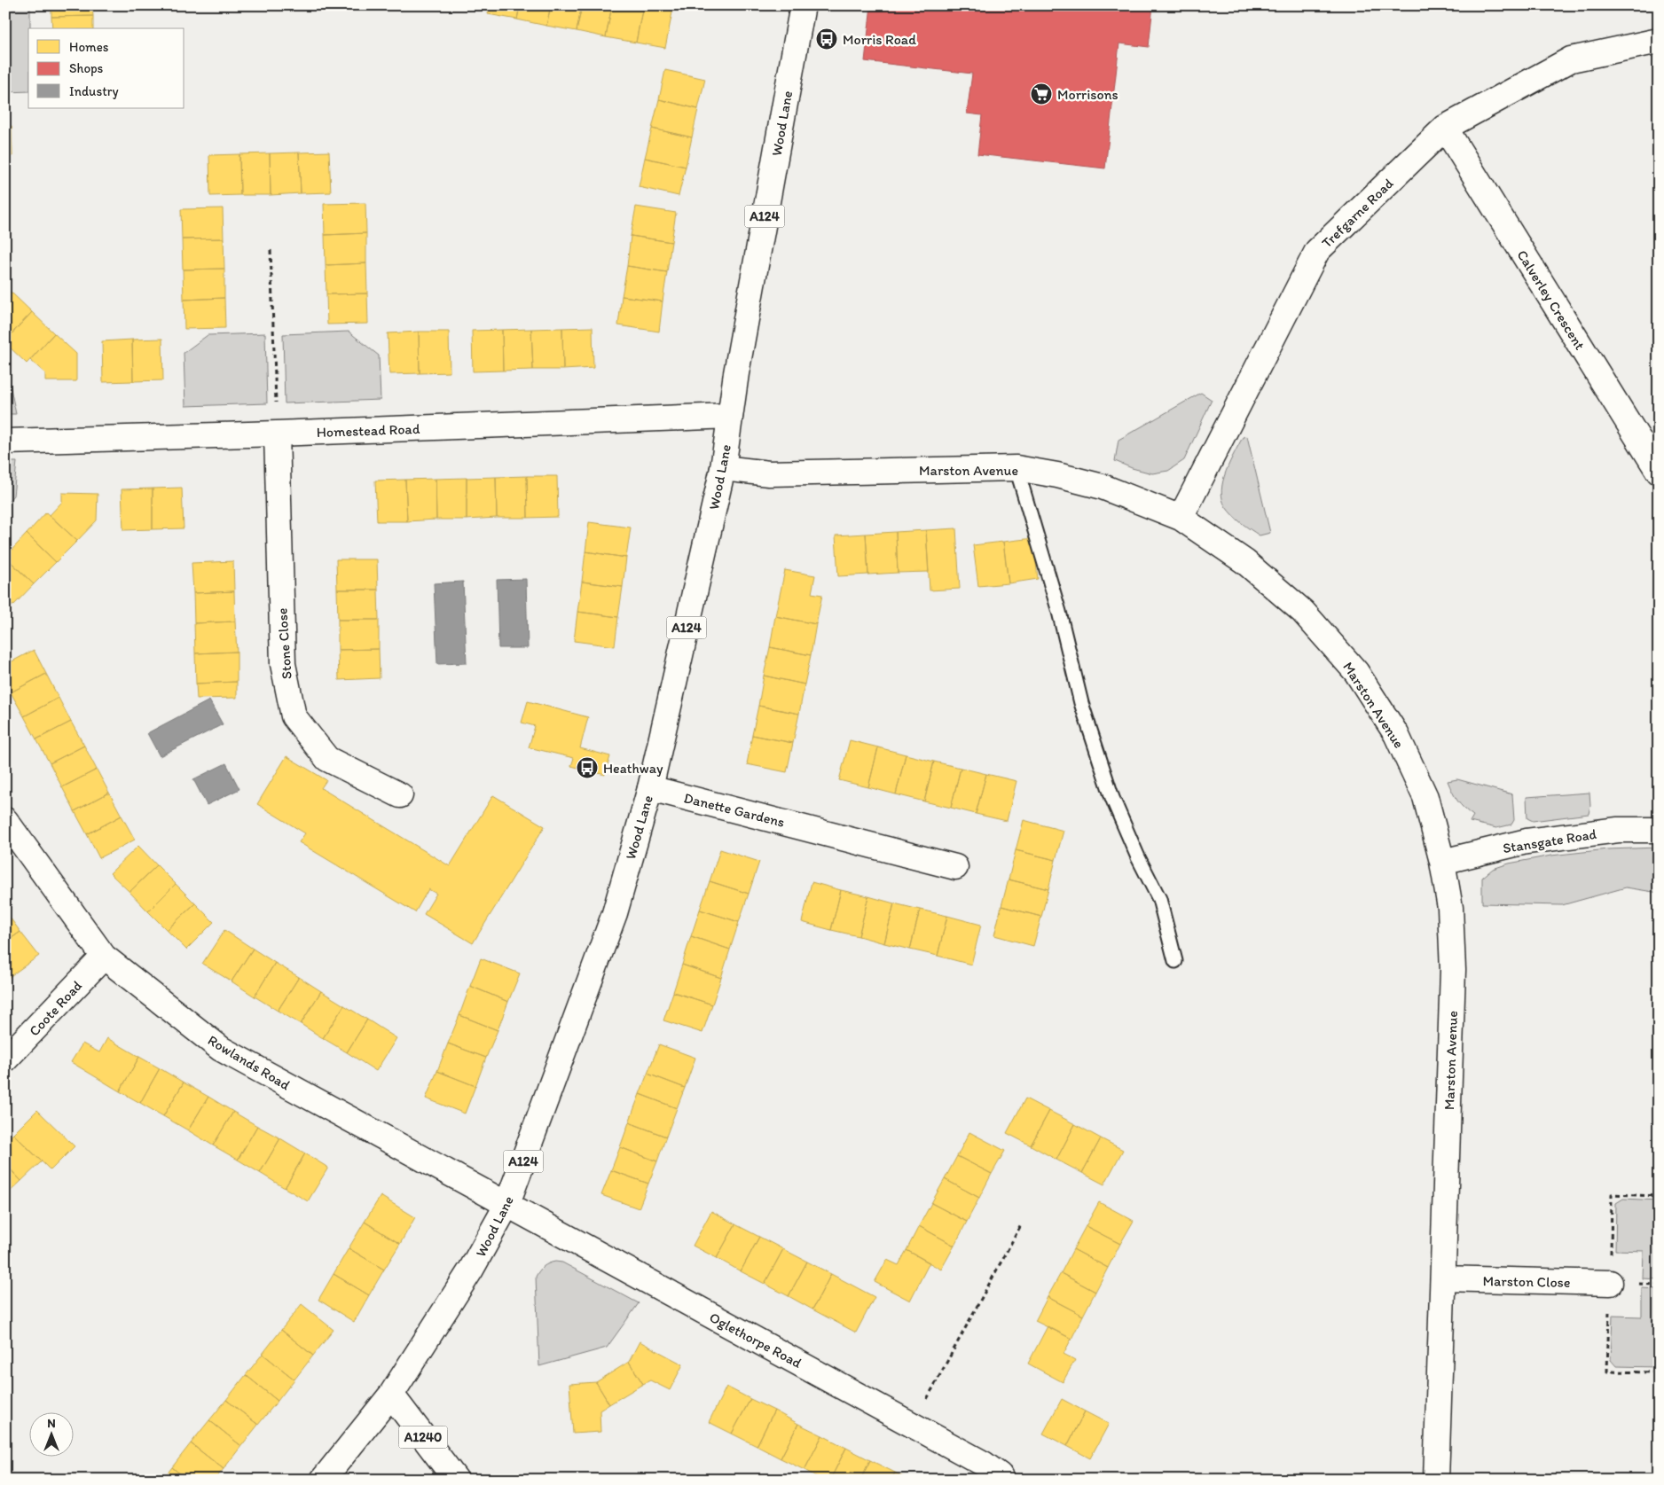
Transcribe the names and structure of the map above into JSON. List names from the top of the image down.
{
  "streets": {
    "street": [
      "Wood Lane",
      "Trefgarne Road",
      "A124",
      "Calverley Crescent",
      "Homestead Road",
      "Marston Avenue",
      "Stone Close",
      "Danette Gardens",
      "Stansgate Road",
      "Coote Road",
      "Rowlands Road",
      "Marston Close",
      "Oglethorpe Road",
      "A1240"
    ]
  },
  "crossings": [
    ["Wood Lane", "Homestead Road"],
    ["Wood Lane", "Marston Avenue"],
    ["Wood Lane", "Danette Gardens"],
    ["Wood Lane", "Rowlands Road"],
    ["Wood Lane", "Oglethorpe Road"],
    ["Wood Lane", "A1240"],
    ["Trefgarne Road", "Calverley Crescent"],
    ["Trefgarne Road", "Marston Avenue"],
    ["Homestead Road", "Stone Close"],
    ["Marston Avenue", "Stansgate Road"],
    ["Marston Avenue", "Marston Close"],
    ["Coote Road", "Rowlands Road"],
    ["Rowlands Road", "Oglethorpe Road"]
  ],
  "places": {
    "bus stop": ["Morris Road", "Heathway"],
    "supermarket": ["Morrisons"]
  },
  "legend": ["Homes", "Shops", "Industry"],
  "north": "top"
}
